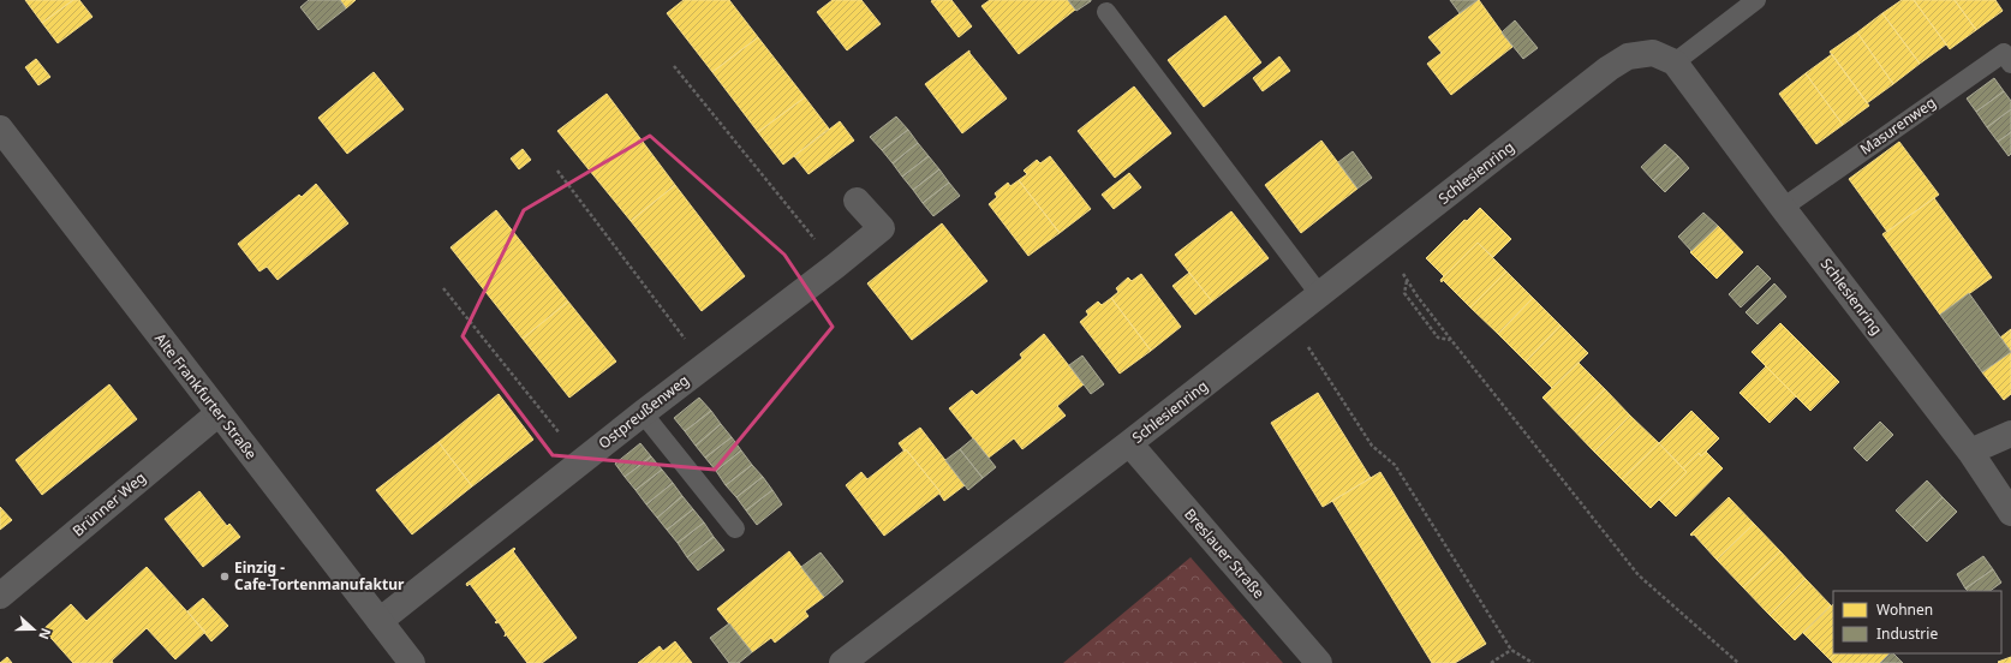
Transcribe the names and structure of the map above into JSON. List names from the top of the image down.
{
  "streets": {
    "street": [
      "Schlesienring",
      "Alte Frankfurter Straße",
      "Ostpreußenweg",
      "Brünner Weg",
      "Breslauer Straße"
    ],
    "lane": ["Masurenweg"]
  },
  "crossings": [
    ["Masurenweg", "Schlesienring"],
    ["Schlesienring", "Breslauer Straße"],
    ["Alte Frankfurter Straße", "Ostpreußenweg"],
    ["Alte Frankfurter Straße", "Brünner Weg"]
  ],
  "places": ["Einzig - Cafe-Tortenmanufaktur"],
  "legend": ["Wohnen", "Industrie"],
  "north": "right"
}
